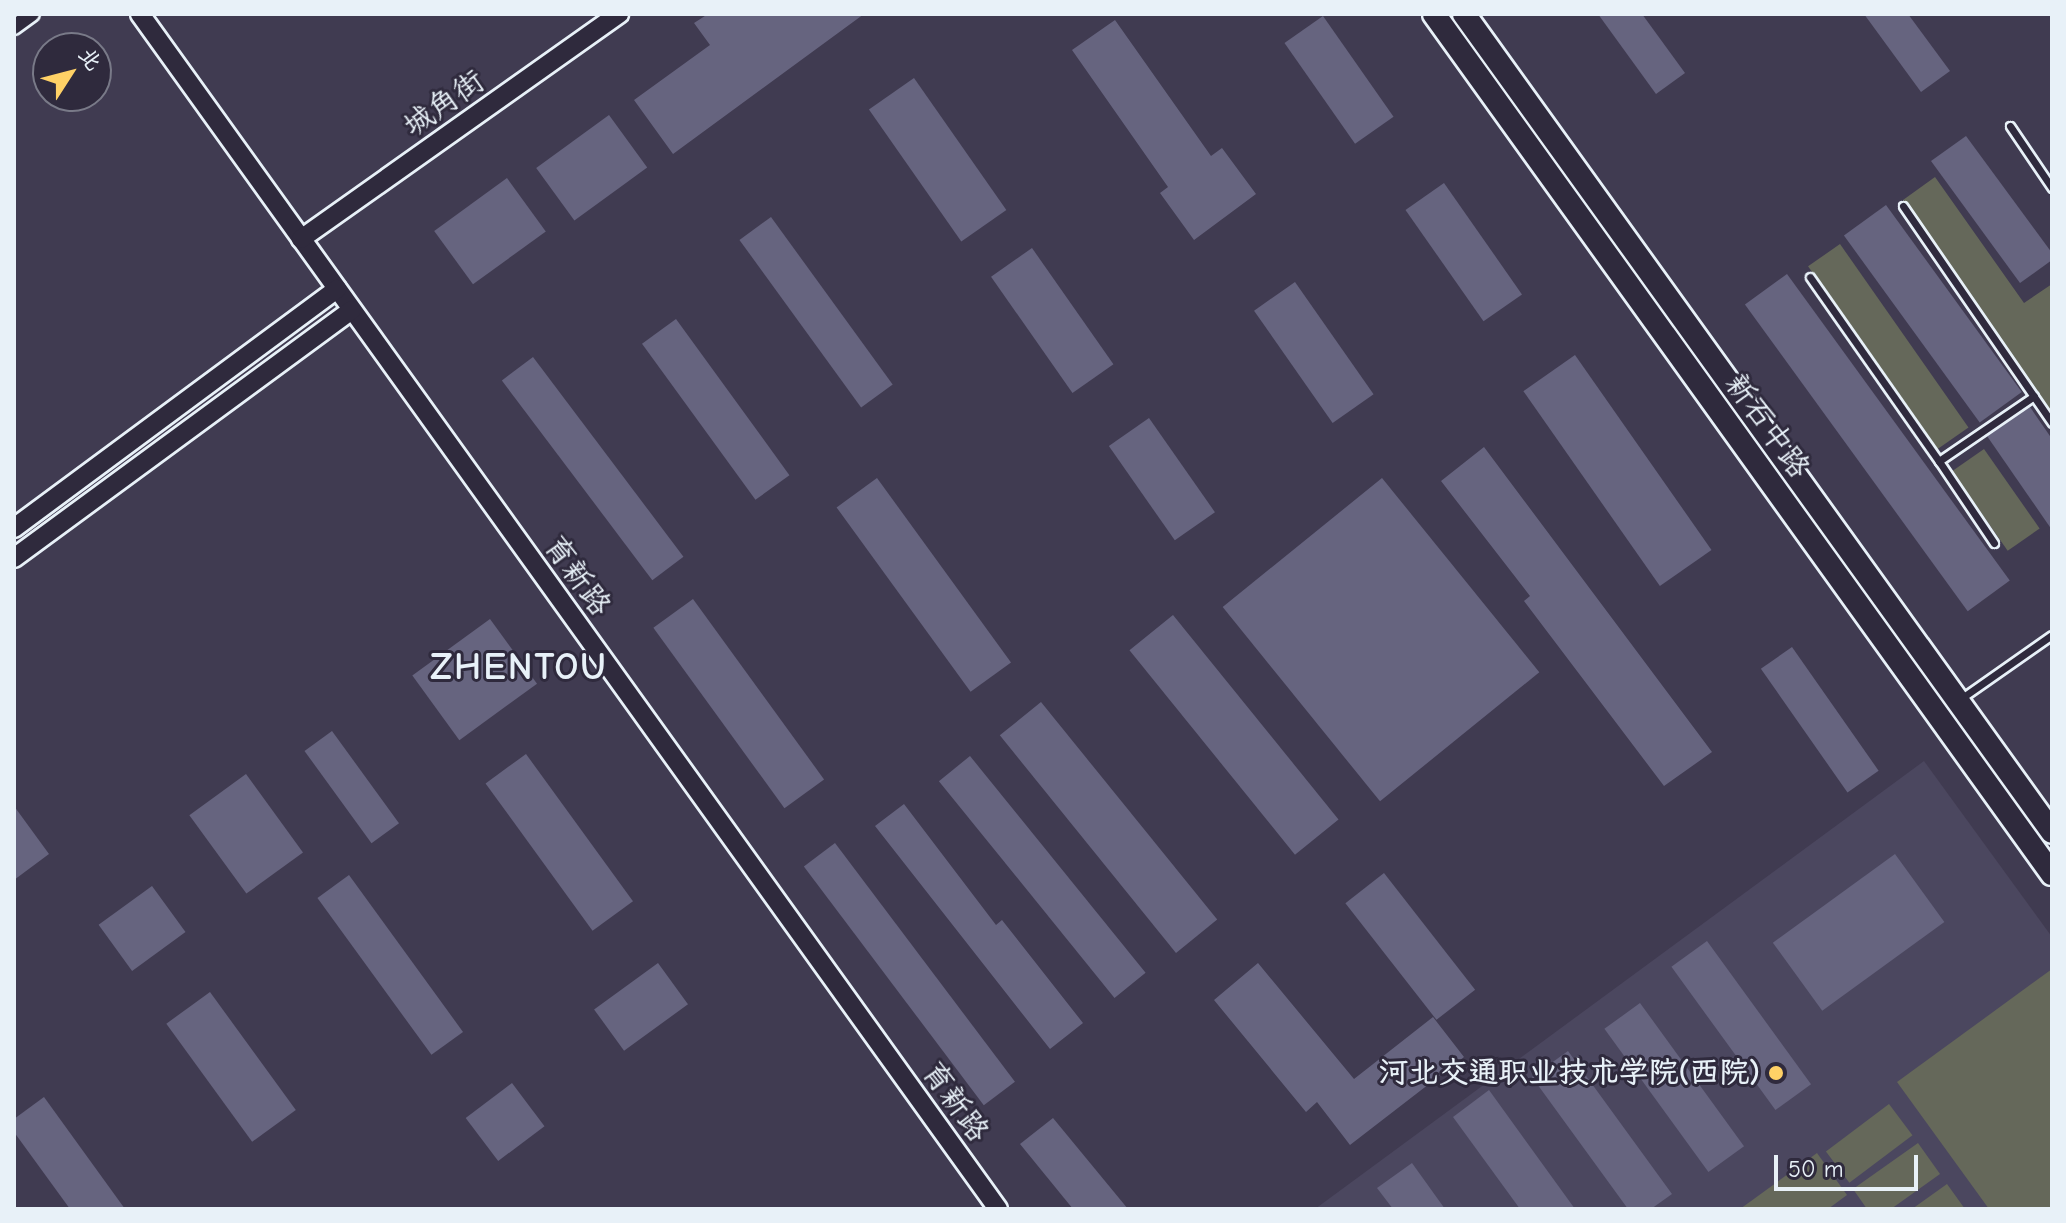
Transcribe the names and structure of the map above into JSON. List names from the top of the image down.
{
  "streets": {
    "main road": ["新石中路"],
    "street": ["城角街", "育新路"]
  },
  "crossings": [
    ["城角街", "育新路"]
  ],
  "districts": ["ZHENTOU"],
  "places": ["河北交通职业技术学院(西院)"],
  "scale_bar": "50 m",
  "north": "top right"
}
